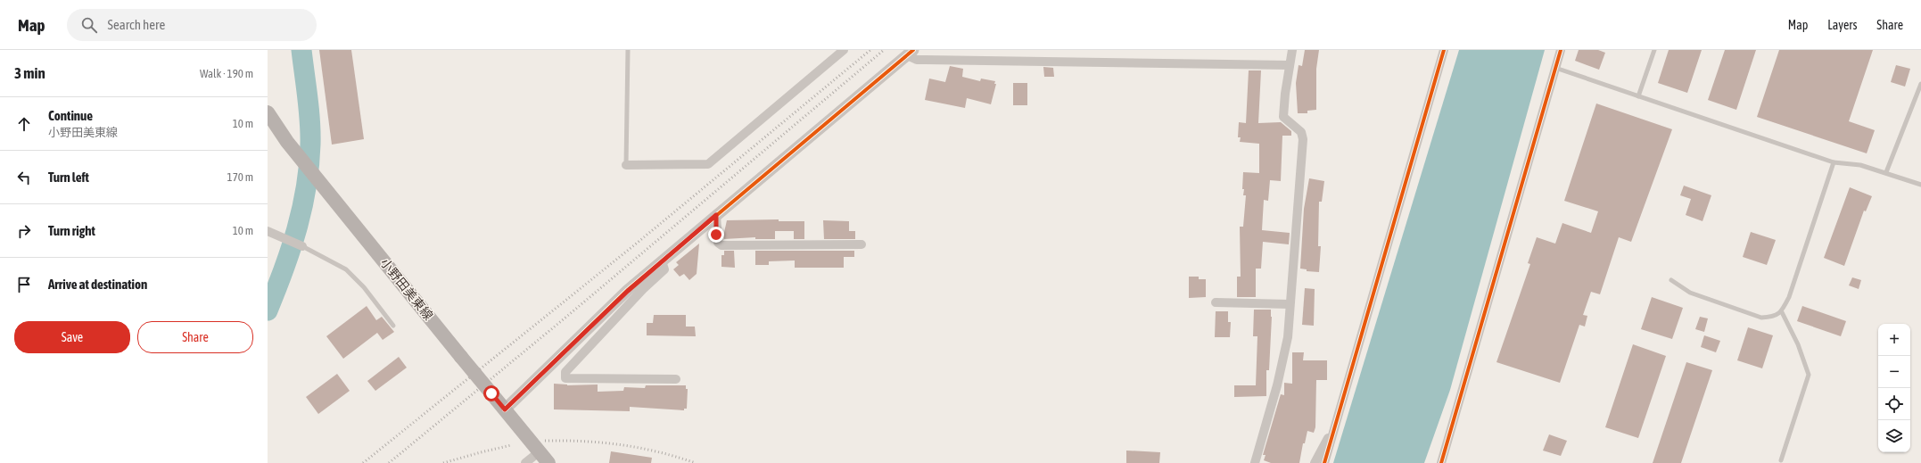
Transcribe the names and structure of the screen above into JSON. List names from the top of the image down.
{
  "streets": {
    "main road": ["小野田美東線"]
  },
  "page": {
    "header": "Map",
    "search": "Search here",
    "nav": ["Map", "Layers", "Share"],
    "heading": ["3 min", "Walk · 190 m"],
    "list": [
      ["Continue", "小野田美東線", "10 m"],
      ["Turn left", "170 m"],
      ["Turn right", "10 m"],
      "Arrive at destination"
    ],
    "buttons": ["Save", "Share"],
    "map_buttons": ["+", "−"]
  }
}
